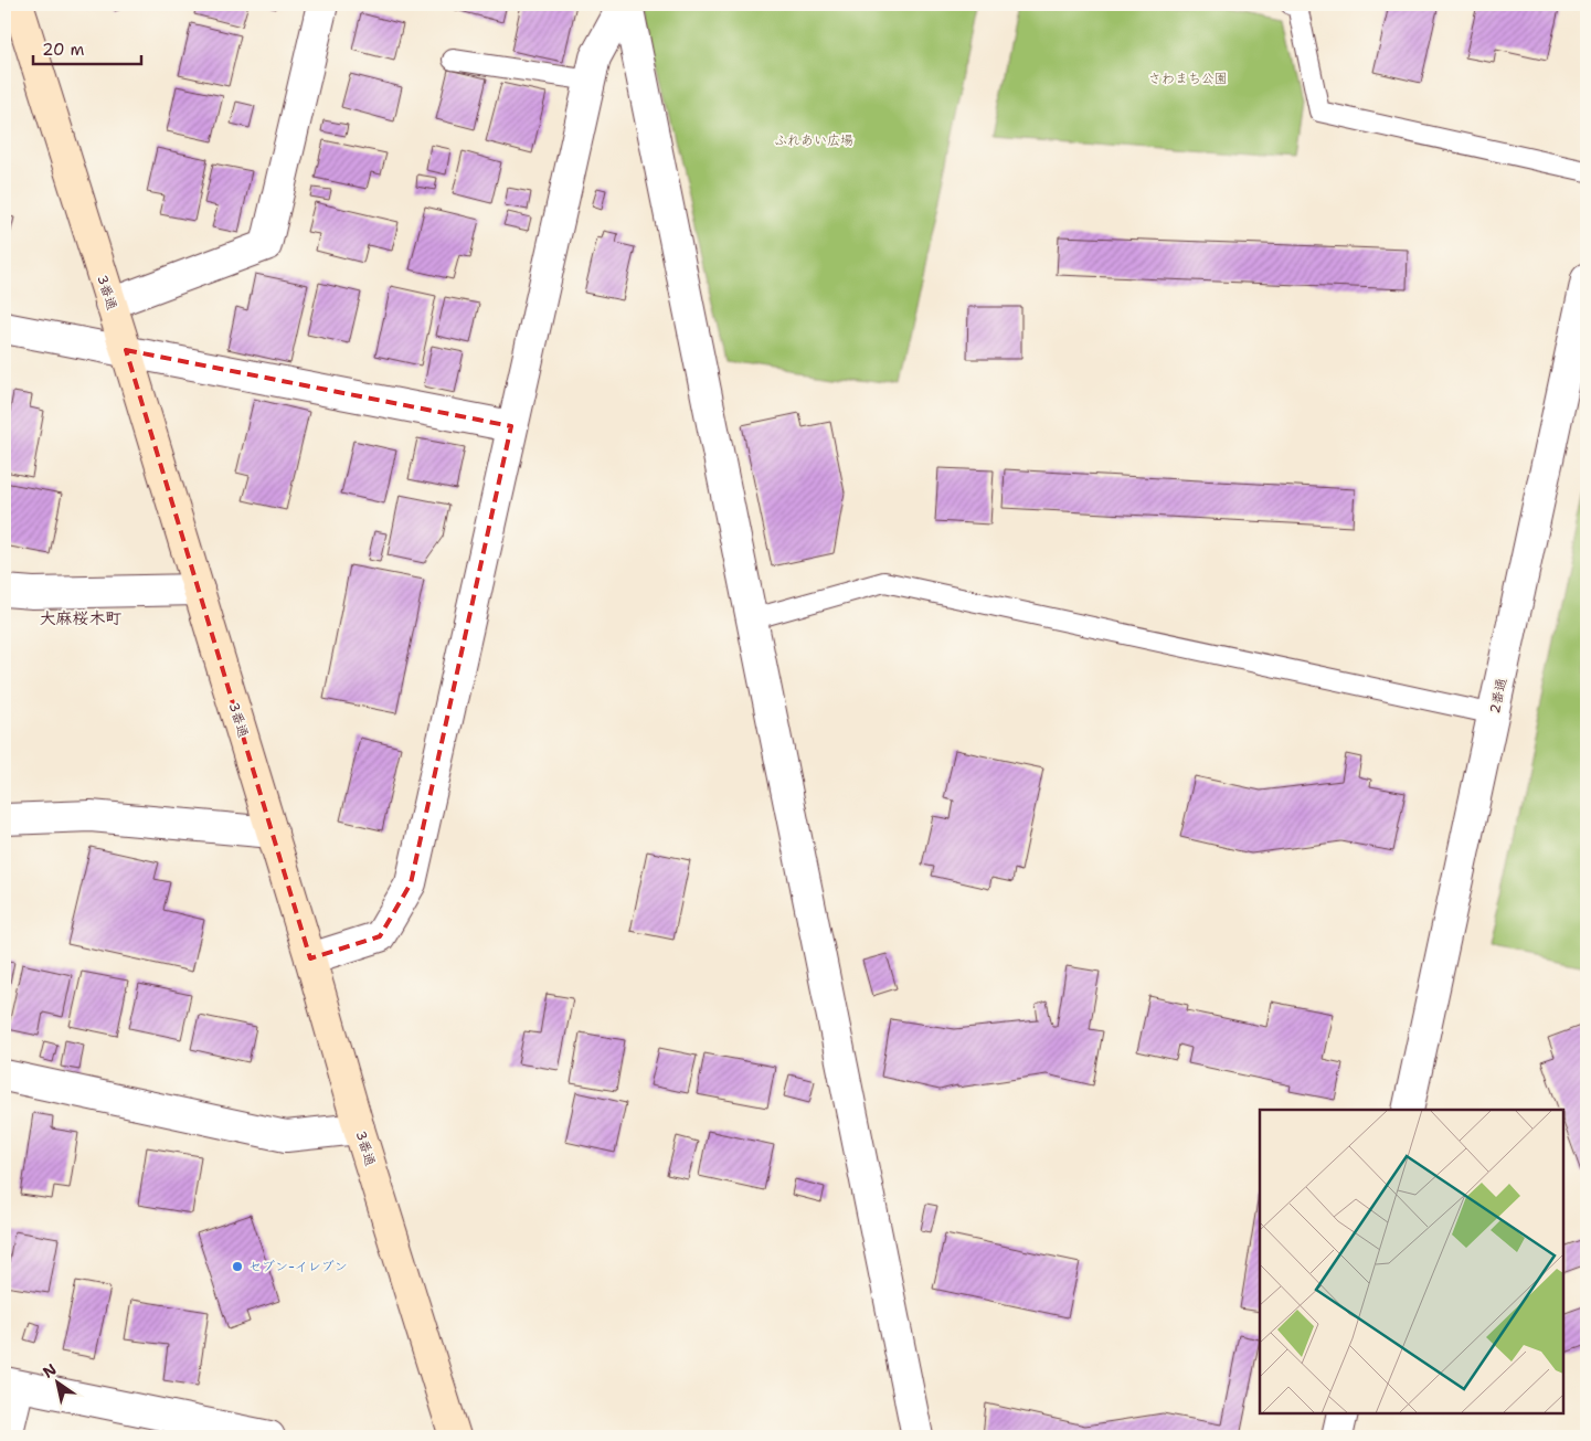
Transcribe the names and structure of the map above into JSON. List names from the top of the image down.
{
  "streets": {
    "main road": ["3番通"],
    "street": ["2番通"]
  },
  "districts": ["大麻桜木町"],
  "parks": ["さわまち公園", "ふれあい広場"],
  "places": ["セブン-イレブン"],
  "scale_bar": "20 m",
  "north": "top left"
}
